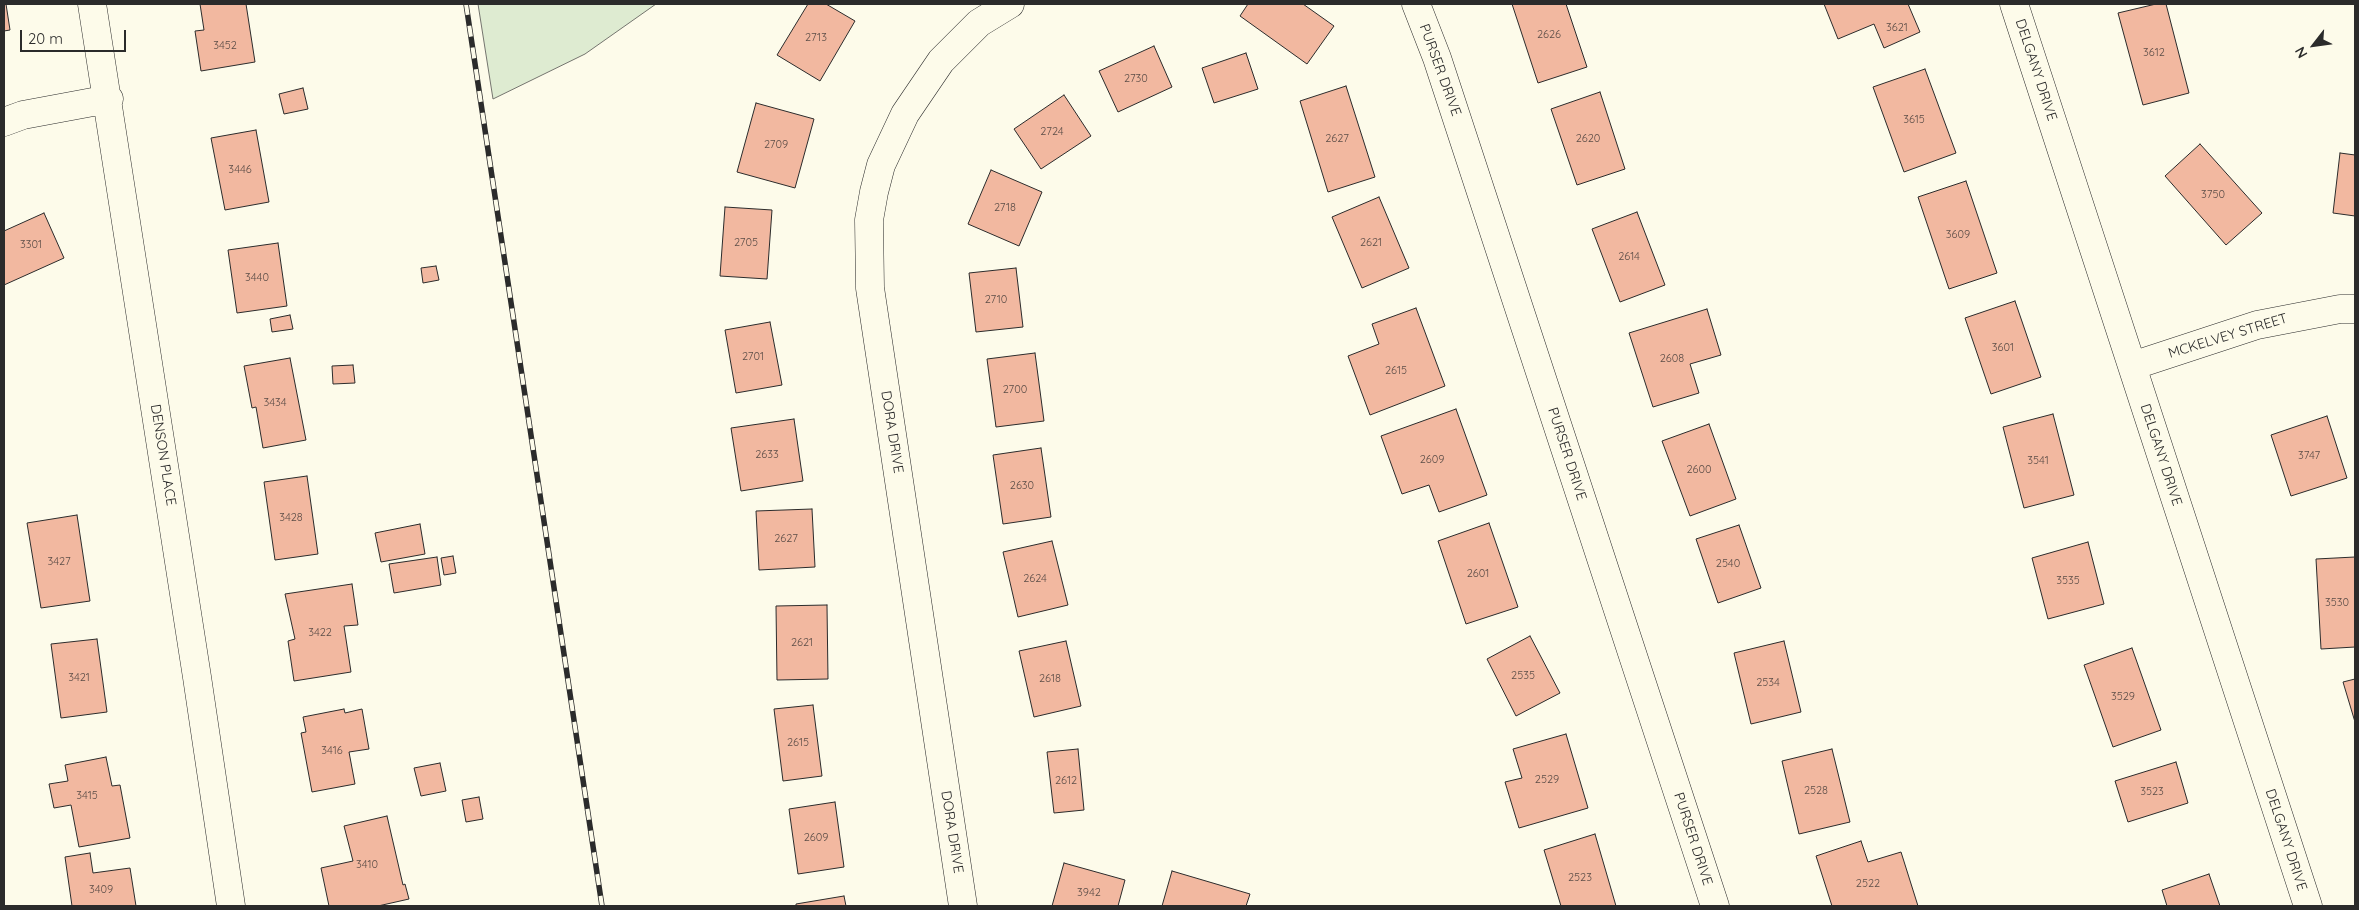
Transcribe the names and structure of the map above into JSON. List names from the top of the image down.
{
  "streets": {
    "street": [
      "PURSER DRIVE",
      "DELGANY DRIVE",
      "MCKELVEY STREET",
      "DORA DRIVE",
      "DENSON PLACE"
    ]
  },
  "crossings": [
    ["DELGANY DRIVE", "MCKELVEY STREET"]
  ],
  "house_numbers": [
    "3621",
    "2626",
    "2713",
    "3452",
    "3612",
    "2730",
    "3615",
    "2724",
    "2627",
    "2620",
    "2709",
    "3446",
    "3750",
    "2718",
    "3609",
    "2705",
    "2621",
    "3301",
    "2614",
    "3440",
    "2710",
    "3601",
    "2701",
    "2608",
    "2615",
    "2700",
    "3434",
    "2633",
    "3747",
    "2609",
    "3541",
    "2600",
    "2630",
    "3428",
    "2627",
    "3427",
    "2540",
    "2601",
    "2624",
    "3535",
    "3530",
    "3422",
    "2621",
    "2535",
    "3421",
    "2618",
    "2534",
    "3529",
    "2615",
    "3416",
    "2529",
    "2612",
    "2528",
    "3523",
    "3415",
    "2609",
    "3410",
    "2523",
    "2522",
    "3409",
    "3942"
  ],
  "scale_bar": "20 m",
  "north": "bottom left"
}
